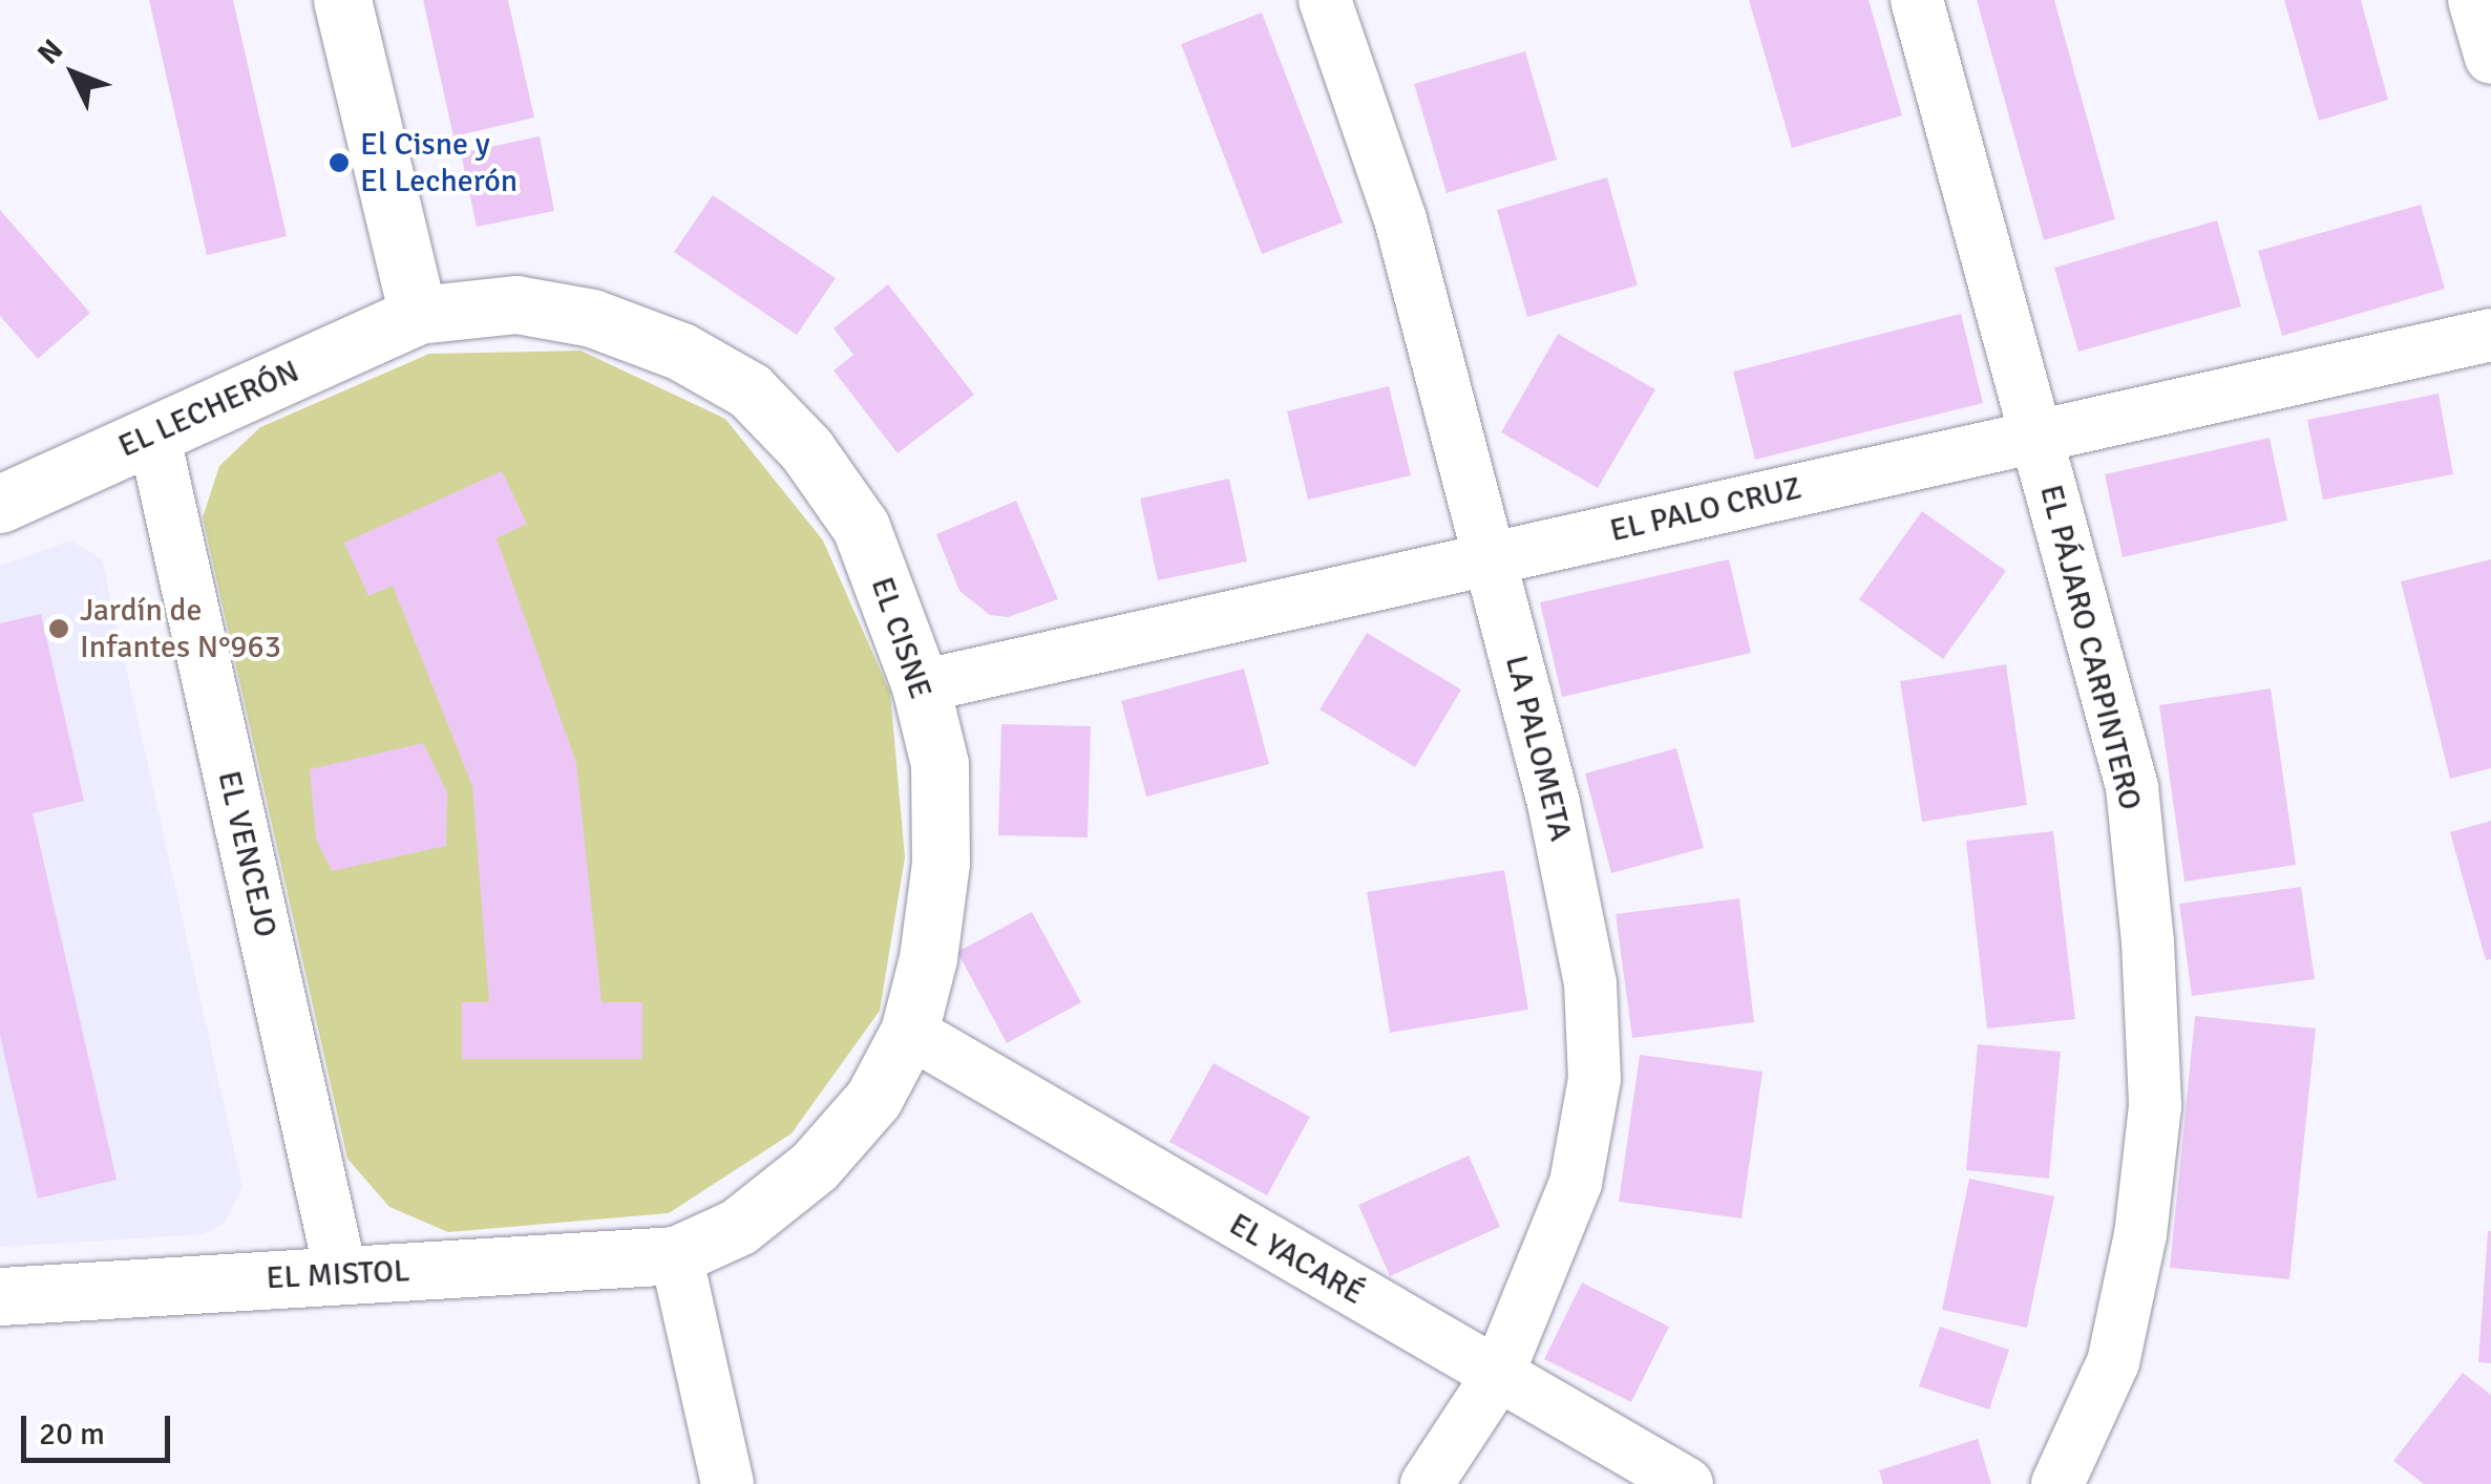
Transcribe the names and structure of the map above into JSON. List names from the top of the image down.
{
  "streets": {
    "street": [
      "EL LECHERÓN",
      "EL PALO CRUZ",
      "EL CISNE",
      "EL PÁJARO CARPINTERO",
      "LA PALOMETA",
      "EL VENCEJO",
      "EL YACARÉ",
      "EL MISTOL"
    ]
  },
  "crossings": [
    ["EL LECHERÓN", "EL CISNE"],
    ["EL LECHERÓN", "EL VENCEJO"],
    ["EL PALO CRUZ", "EL CISNE"],
    ["EL PALO CRUZ", "EL PÁJARO CARPINTERO"],
    ["EL PALO CRUZ", "LA PALOMETA"],
    ["EL CISNE", "EL YACARÉ"],
    ["EL CISNE", "EL MISTOL"],
    ["LA PALOMETA", "EL YACARÉ"],
    ["EL VENCEJO", "EL MISTOL"]
  ],
  "places": ["El Cisne y El Lecherón", "Jardín de Infantes N°963"],
  "scale_bar": "20 m",
  "north": "top left"
}
